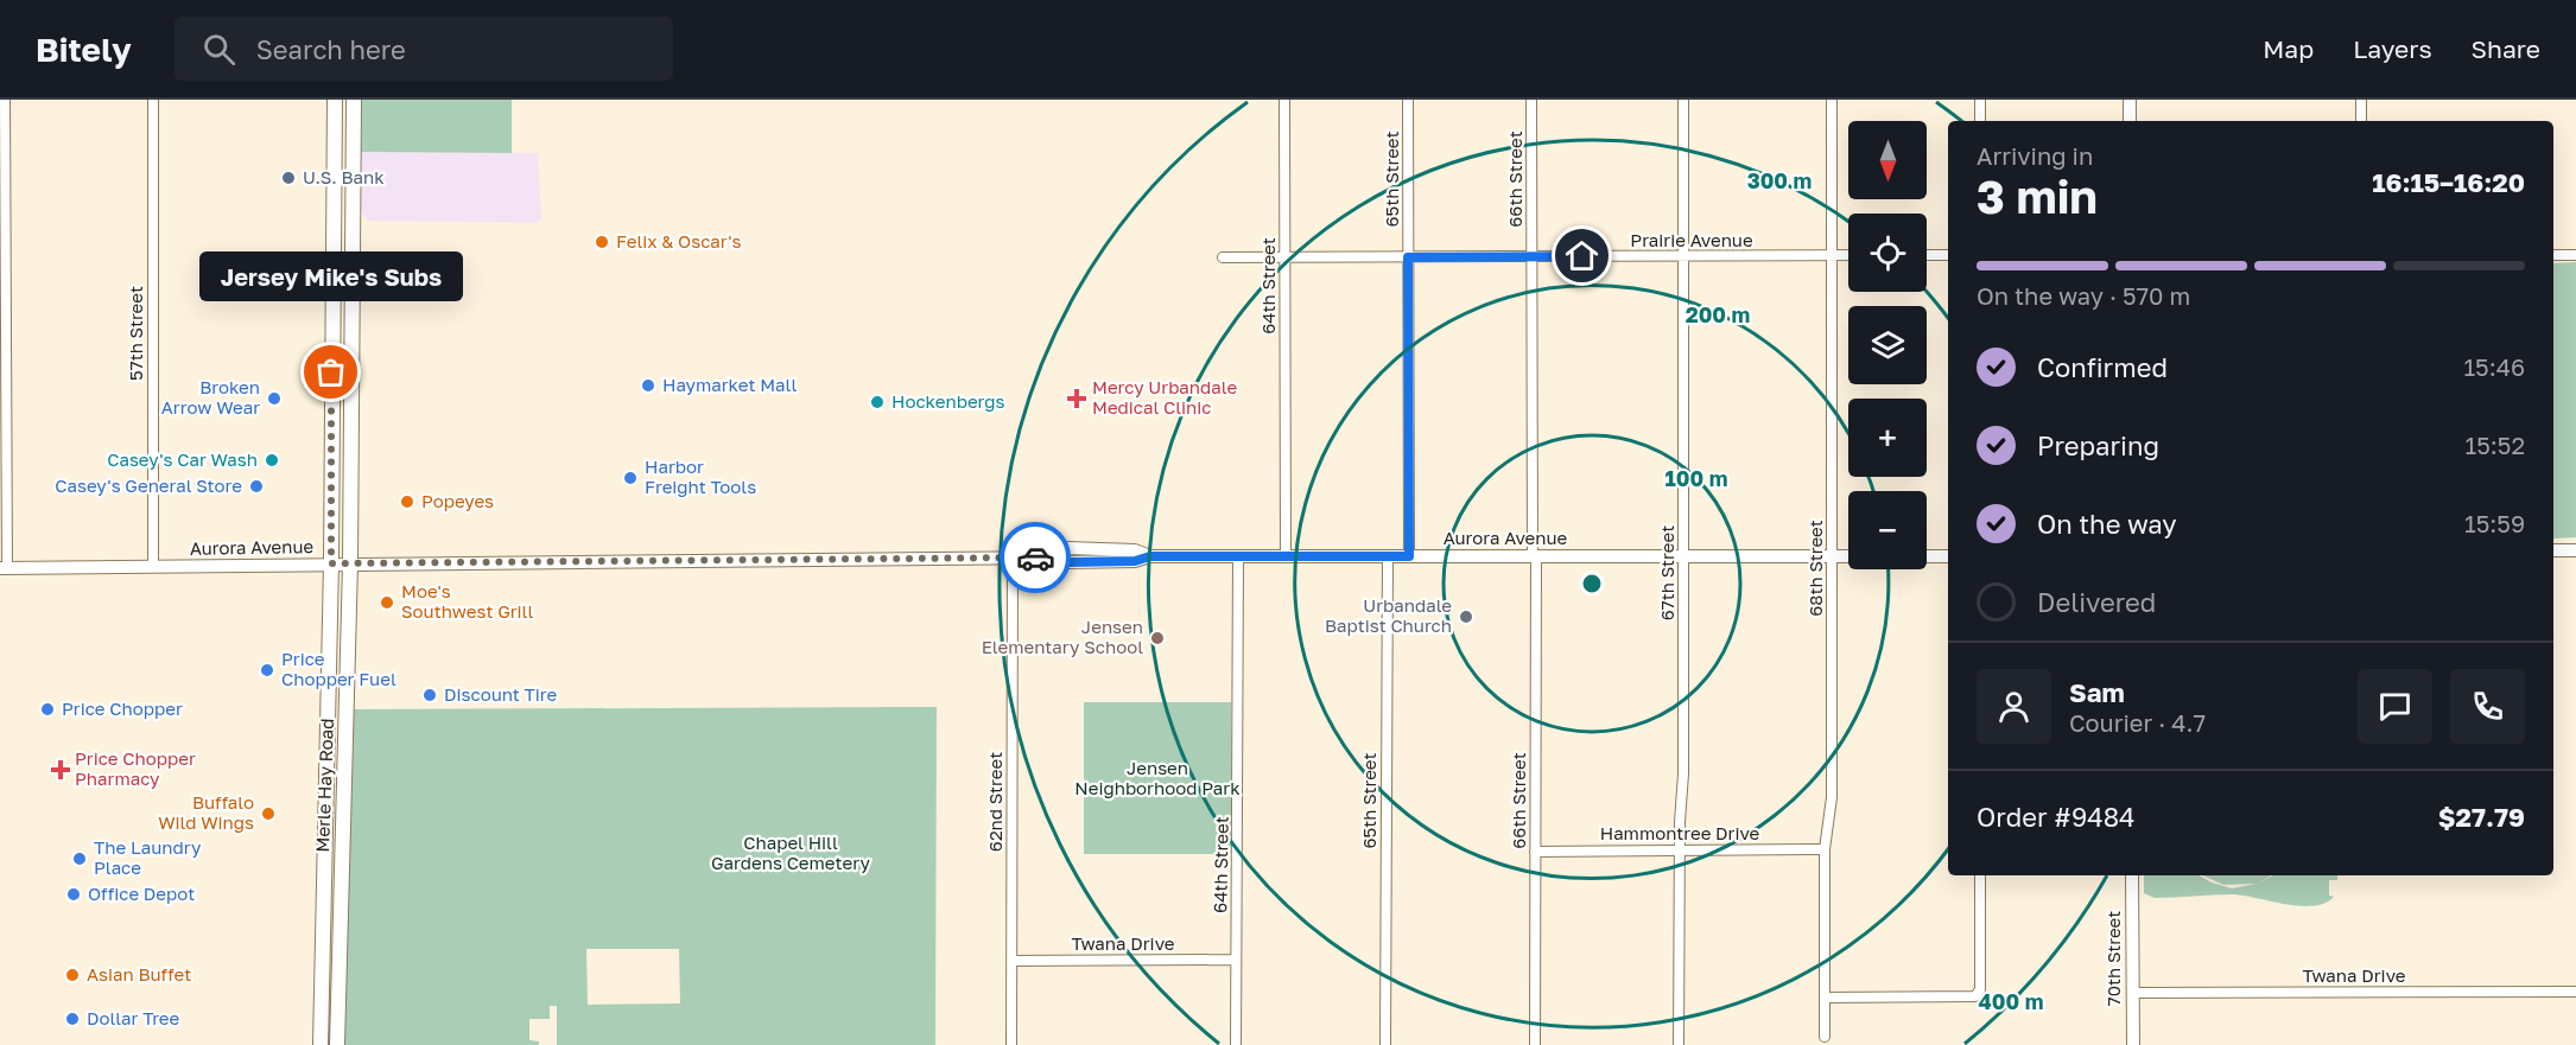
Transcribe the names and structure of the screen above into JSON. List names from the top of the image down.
{
  "streets": {
    "main road": ["Merle Hay Road"],
    "street": [
      "65th Street",
      "66th Street",
      "Prairie Avenue",
      "64th Street",
      "57th Street",
      "Aurora Avenue",
      "68th Street",
      "67th Street",
      "62nd Street",
      "Hammontree Drive",
      "Twana Drive",
      "70th Street"
    ]
  },
  "crossings": [
    ["65th Street", "Prairie Avenue"],
    ["65th Street", "Aurora Avenue"],
    ["66th Street", "Prairie Avenue"],
    ["66th Street", "Aurora Avenue"],
    ["66th Street", "Hammontree Drive"],
    ["Prairie Avenue", "64th Street"],
    ["Prairie Avenue", "68th Street"],
    ["Prairie Avenue", "67th Street"],
    ["64th Street", "Aurora Avenue"],
    ["64th Street", "Twana Drive"],
    ["57th Street", "Aurora Avenue"],
    ["Aurora Avenue", "68th Street"],
    ["Aurora Avenue", "67th Street"],
    ["Aurora Avenue", "Merle Hay Road"],
    ["Aurora Avenue", "62nd Street"],
    ["68th Street", "Hammontree Drive"],
    ["67th Street", "Hammontree Drive"],
    ["62nd Street", "Twana Drive"],
    ["Twana Drive", "70th Street"]
  ],
  "parks": ["Jensen Neighborhood Park", "Chapel Hill Gardens Cemetery"],
  "places": {
    "other": [
      "U.S. Bank",
      "Felix & Oscar's",
      "Jersey Mike's Subs",
      "Haymarket Mall",
      "Broken Arrow Wear",
      "Hockenbergs",
      "Casey's Car Wash",
      "Harbor Freight Tools",
      "Casey's General Store",
      "Popeyes",
      "Moe's Southwest Grill",
      "Urbandale Baptist Church",
      "Jensen Elementary School",
      "Price Chopper Fuel",
      "Discount Tire",
      "Price Chopper",
      "Buffalo Wild Wings",
      "The Laundry Place",
      "Office Depot",
      "Asian Buffet",
      "Dollar Tree"
    ],
    "health": ["Mercy Urbandale Medical Clinic", "Price Chopper Pharmacy"]
  },
  "north": "bottom",
  "page": {
    "header": "Bitely",
    "search": "Search here",
    "nav": ["Map", "Layers", "Share"],
    "map_buttons": ["+", "−"],
    "heading": ["3 min", "Arriving in", "16:15–16:20"],
    "panel": [
      "Sam",
      "Courier · 4.7",
      "Order #9484",
      "$27.79"
    ],
    "bar": "On the way · 570 m",
    "bubble": "Jersey Mike's Subs",
    "list": [
      ["Confirmed", "15:46"],
      ["Preparing", "15:52"],
      ["On the way", "15:59"],
      "Delivered"
    ]
  },
  "rings": [
    "300 m",
    "200 m",
    "100 m",
    "400 m"
  ]
}
